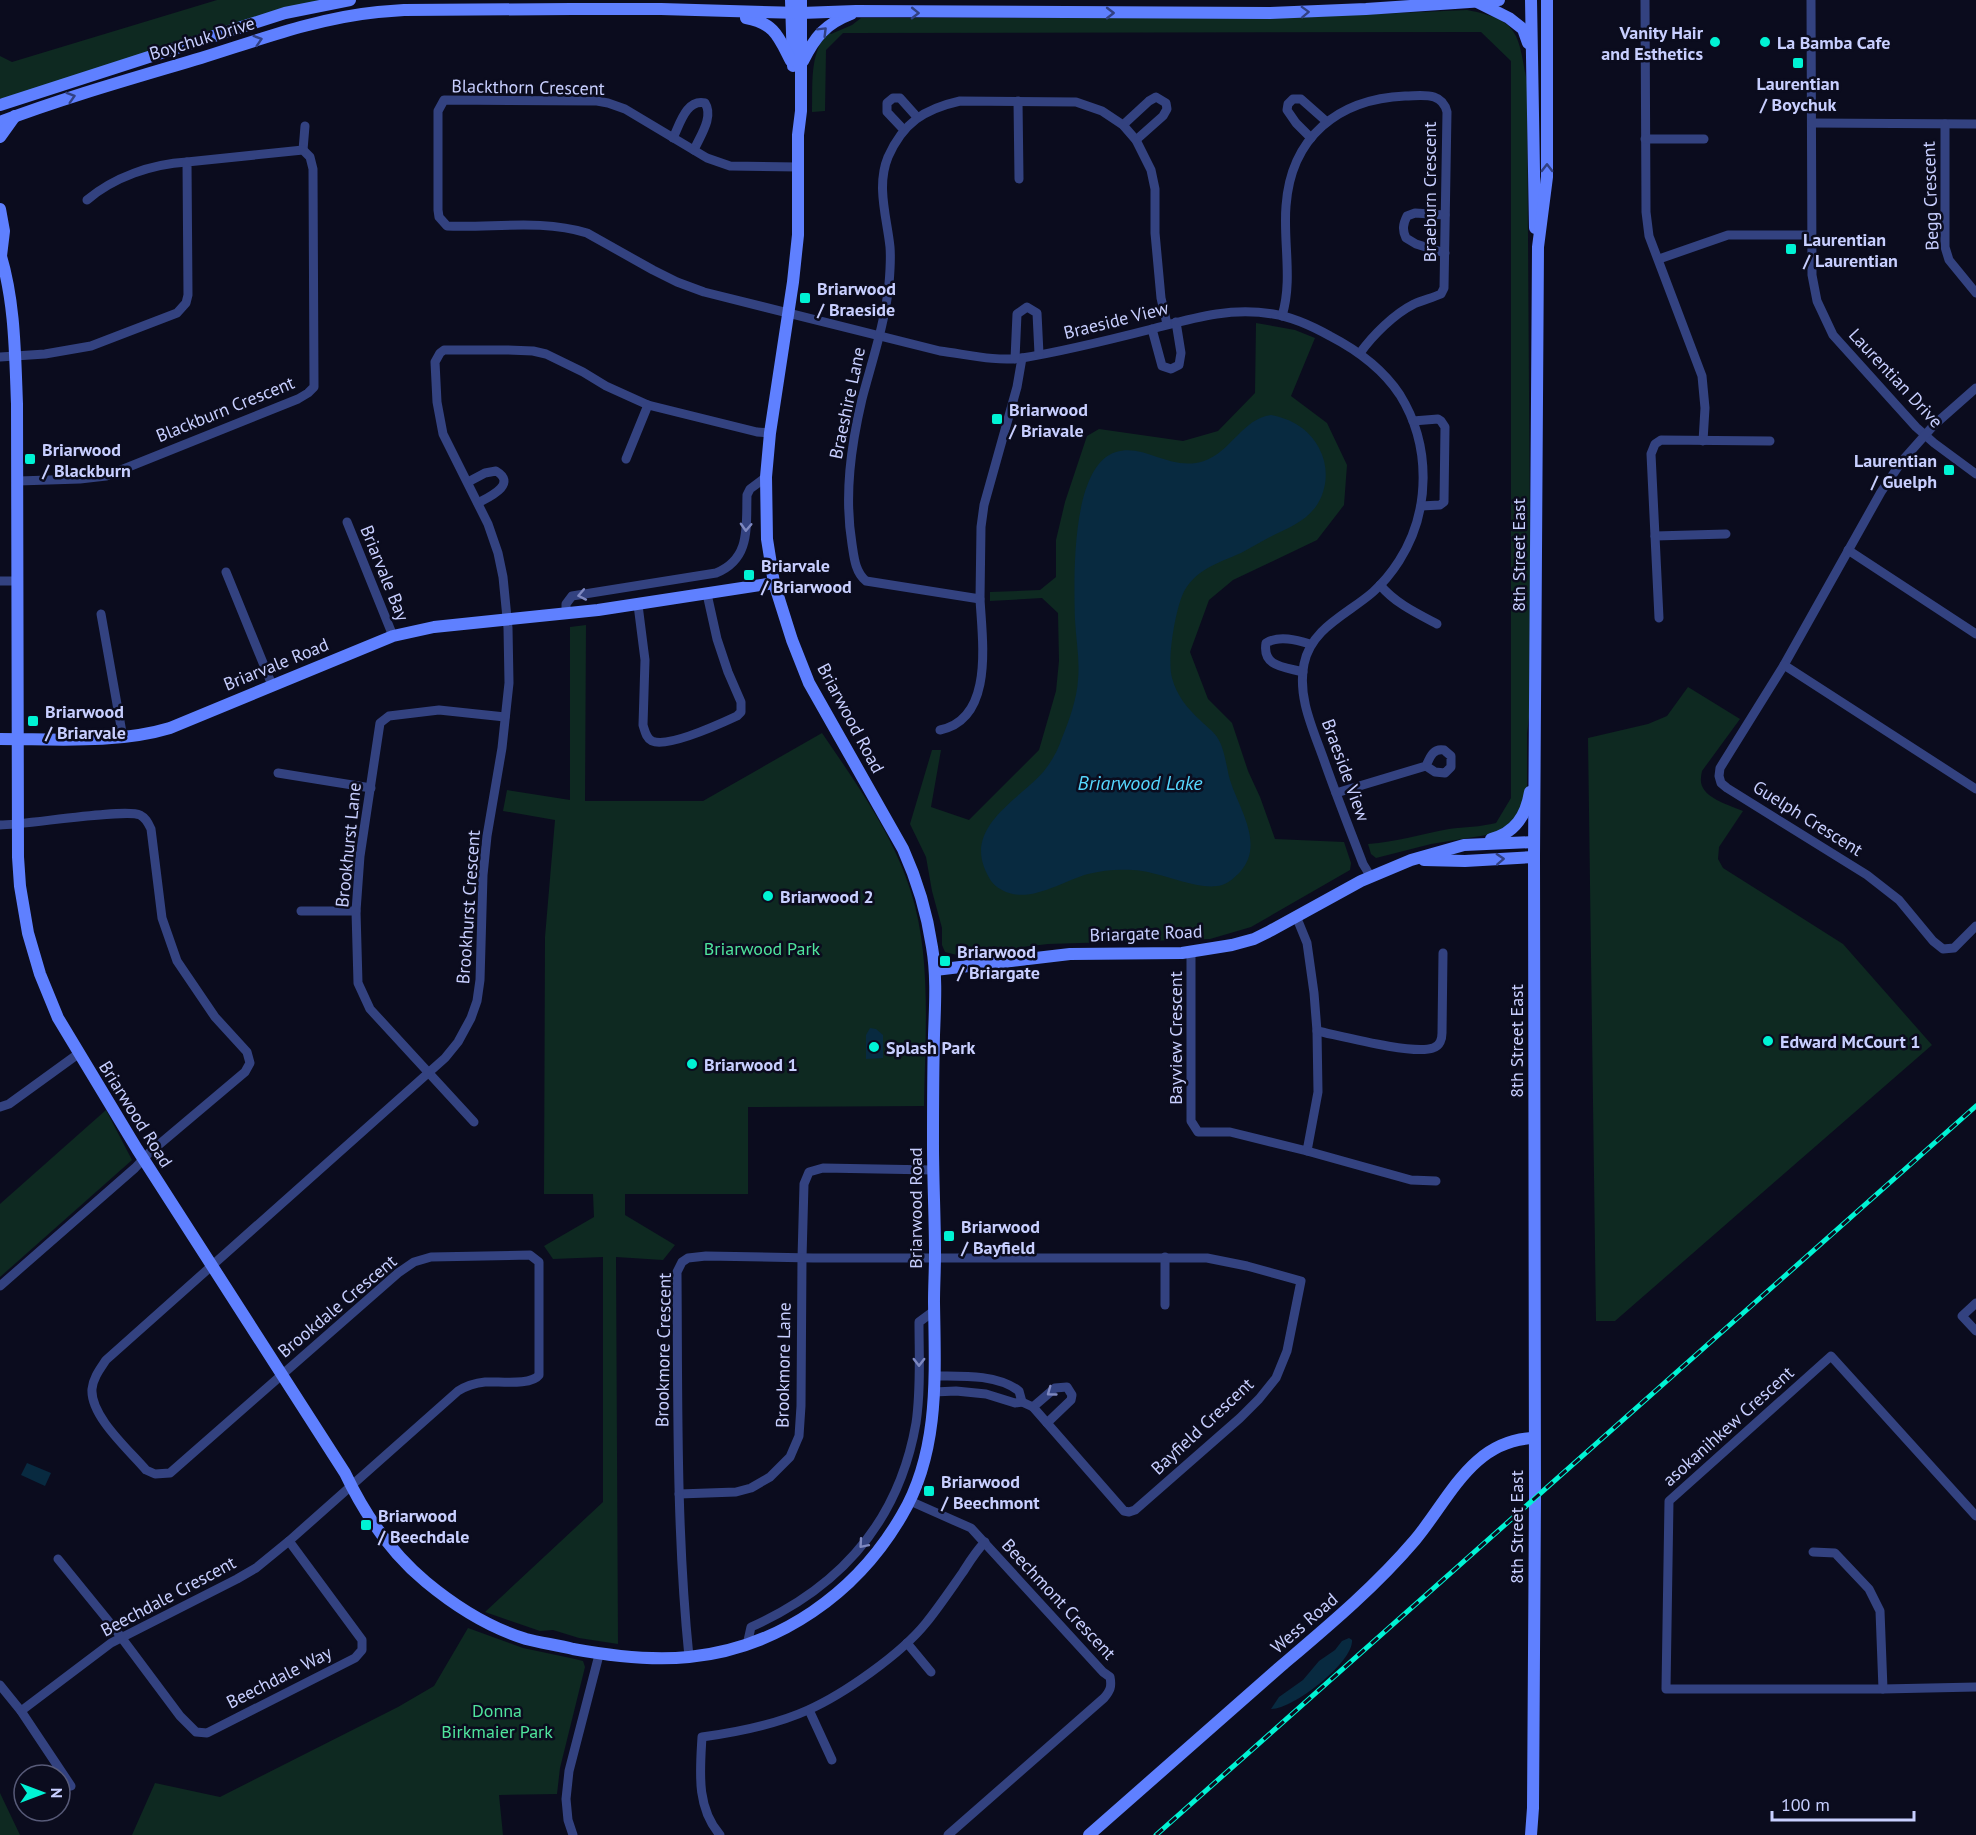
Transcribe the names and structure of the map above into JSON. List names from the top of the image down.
{
  "streets": {
    "street": [
      "Boychuk Drive",
      "Blackthorn Crescent",
      "Braeburn Crescent",
      "Begg Crescent",
      "Braeside View",
      "Laurentian Drive",
      "Braeshire Lane",
      "Blackburn Crescent",
      "8th Street East",
      "Briarvale Bay",
      "Briarvale Road",
      "Briarwood Road",
      "Guelph Crescent",
      "Brookhurst Lane",
      "Brookhurst Crescent",
      "Briargate Road",
      "Bayview Crescent",
      "Brookdale Crescent",
      "Brookmore Crescent",
      "Brookmore Lane",
      "Bayfield Crescent",
      "asokanihkew Crescent",
      "Beechdale Crescent",
      "Beechmont Crescent",
      "Wess Road",
      "Beechdale Way"
    ]
  },
  "crossings": [
    ["Boychuk Drive", "Briarwood Road"],
    ["Blackthorn Crescent", "Braeside View"],
    ["Blackthorn Crescent", "Briarwood Road"],
    ["Braeburn Crescent", "Braeside View"],
    ["Begg Crescent", "Laurentian Drive"],
    ["Braeside View", "Braeshire Lane"],
    ["Braeside View", "Briarwood Road"],
    ["Braeside View", "Briargate Road"],
    ["Laurentian Drive", "Guelph Crescent"],
    ["Blackburn Crescent", "Briarwood Road"],
    ["8th Street East", "Briargate Road"],
    ["8th Street East", "Wess Road"],
    ["Briarvale Bay", "Briarvale Road"],
    ["Briarvale Road", "Briarwood Road"],
    ["Briarvale Road", "Brookhurst Crescent"],
    ["Briarwood Road", "Brookhurst Crescent"],
    ["Briarwood Road", "Briargate Road"],
    ["Briarwood Road", "Brookdale Crescent"],
    ["Briarwood Road", "Brookmore Crescent"],
    ["Briarwood Road", "Brookmore Lane"],
    ["Briarwood Road", "Bayfield Crescent"],
    ["Briarwood Road", "Beechdale Crescent"],
    ["Briarwood Road", "Beechmont Crescent"],
    ["Brookhurst Lane", "Brookhurst Crescent"],
    ["Brookhurst Crescent", "Brookdale Crescent"],
    ["Briargate Road", "Bayview Crescent"],
    ["Brookdale Crescent", "Beechdale Crescent"],
    ["Brookmore Crescent", "Brookmore Lane"],
    ["Brookmore Crescent", "Bayfield Crescent"],
    ["Beechdale Crescent", "Beechdale Way"]
  ],
  "water": ["Briarwood Lake"],
  "parks": ["Briarwood Park", "Donna Birkmaier Park"],
  "places": {
    "other": [
      "Vanity Hair and Esthetics",
      "La Bamba Cafe",
      "Briarwood 2",
      "Edward McCourt 1",
      "Splash Park",
      "Briarwood 1"
    ],
    "transit": [
      "Laurentian / Boychuk",
      "Laurentian / Laurentian",
      "Briarwood / Braeside",
      "Briarwood / Briavale",
      "Briarwood / Blackburn",
      "Laurentian / Guelph",
      "Briarvale / Briarwood",
      "Briarwood / Briarvale",
      "Briarwood / Briargate",
      "Briarwood / Bayfield",
      "Briarwood / Beechmont",
      "Briarwood / Beechdale"
    ]
  },
  "scale_bar": "100 m",
  "north": "right"
}
